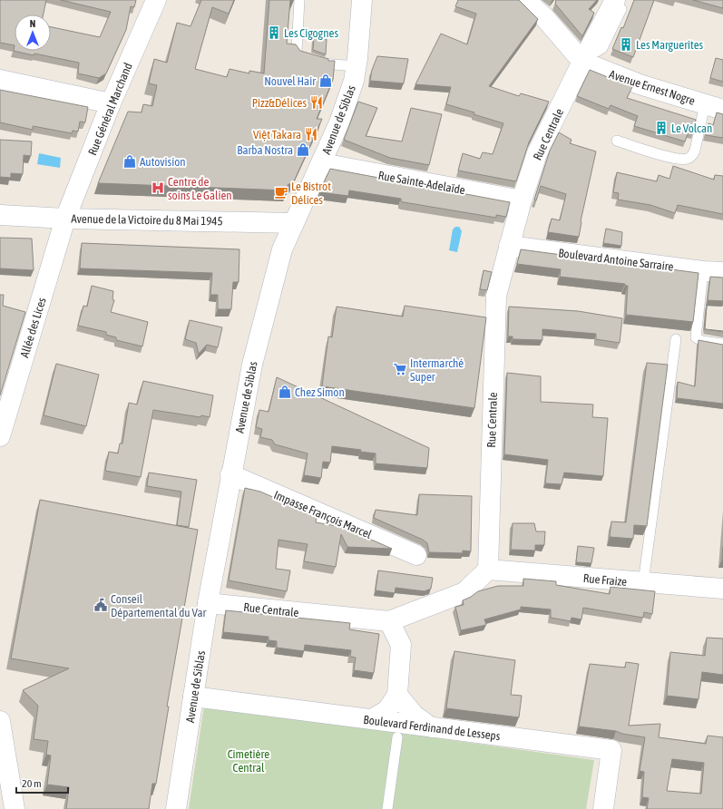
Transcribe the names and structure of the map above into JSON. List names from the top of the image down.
{
  "streets": {
    "street": [
      "Avenue Ernest Nogre",
      "Rue Général Marchand",
      "Avenue de Siblas",
      "Rue Centrale",
      "Rue Sainte-Adelaïde",
      "Avenue de la Victoire du 8 Mai 1945",
      "Boulevard Antoine Sarraire",
      "Allée des Lices",
      "Impasse François Marcel",
      "Rue Fraize",
      "Boulevard Ferdinand de Lesseps"
    ]
  },
  "crossings": [
    ["Avenue Ernest Nogre", "Rue Centrale"],
    ["Rue Général Marchand", "Avenue de la Victoire du 8 Mai 1945"],
    ["Rue Général Marchand", "Allée des Lices"],
    ["Avenue de Siblas", "Rue Centrale"],
    ["Avenue de Siblas", "Rue Sainte-Adelaïde"],
    ["Avenue de Siblas", "Avenue de la Victoire du 8 Mai 1945"],
    ["Avenue de Siblas", "Impasse François Marcel"],
    ["Avenue de Siblas", "Boulevard Ferdinand de Lesseps"],
    ["Rue Centrale", "Rue Sainte-Adelaïde"],
    ["Rue Centrale", "Boulevard Antoine Sarraire"],
    ["Rue Centrale", "Rue Fraize"],
    ["Avenue de la Victoire du 8 Mai 1945", "Allée des Lices"]
  ],
  "parks": ["Cimetière Central"],
  "places": {
    "building": ["Les Cigognes", "Les Marguerites", "Le Volcan"],
    "shop": [
      "Nouvel Hair",
      "Barba Nostra",
      "Autovision",
      "Chez Simon"
    ],
    "restaurant": ["Pizz&Délices", "Việt Takara"],
    "hospital": ["Centre de soins Le Galien"],
    "cafe": ["Le Bistrot Délices"],
    "supermarket": ["Intermarché Super"],
    "public building": ["Conseil Départemental du Var"]
  },
  "scale_bar": "20 m",
  "north": "top"
}
